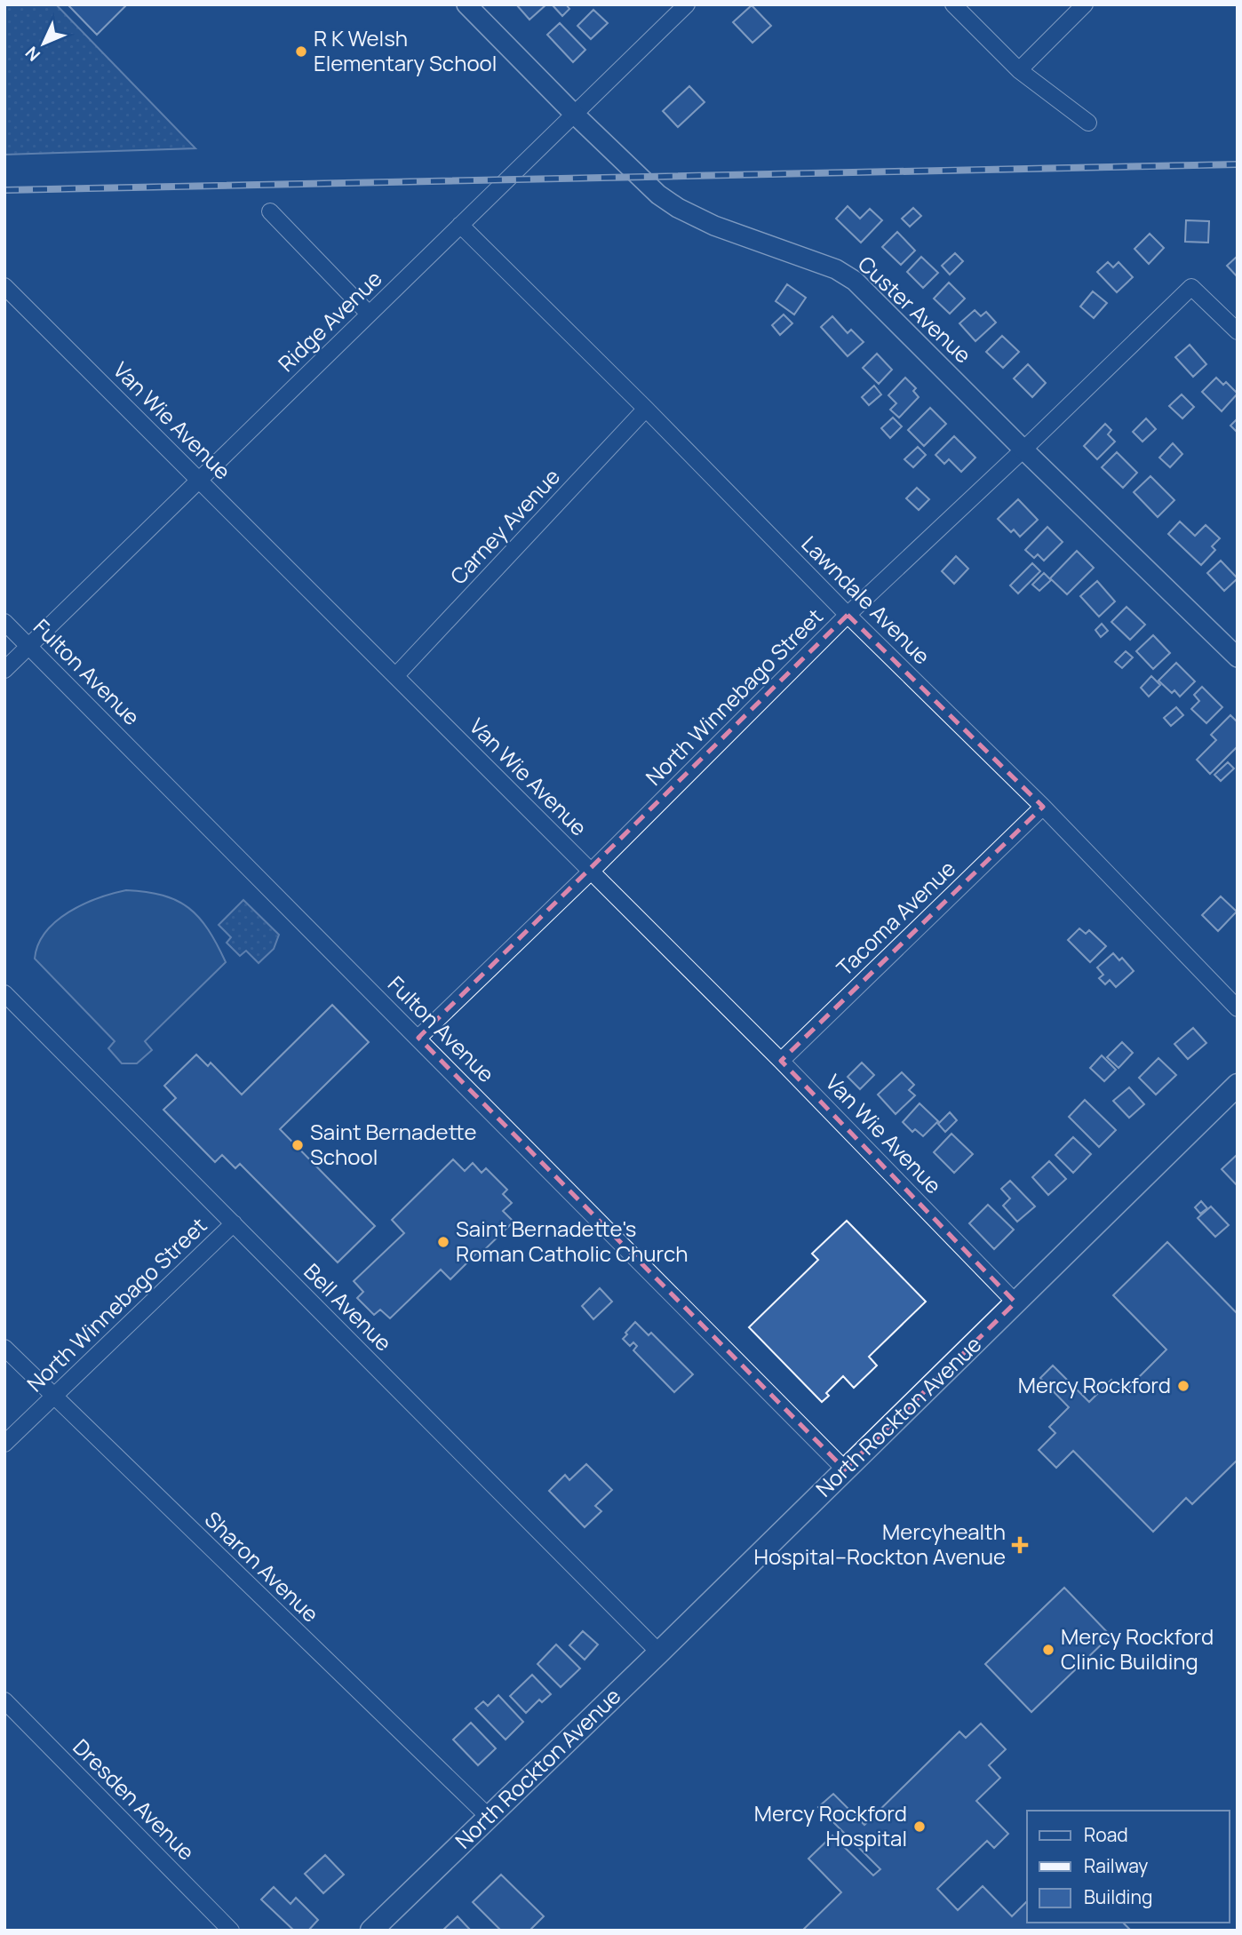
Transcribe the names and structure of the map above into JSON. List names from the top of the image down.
{
  "streets": {
    "main road": ["North Rockton Avenue"],
    "street": [
      "Custer Avenue",
      "Ridge Avenue",
      "Van Wie Avenue",
      "Carney Avenue",
      "Lawndale Avenue",
      "Fulton Avenue",
      "North Winnebago Street",
      "Tacoma Avenue",
      "Bell Avenue",
      "Sharon Avenue",
      "Dresden Avenue"
    ]
  },
  "crossings": [
    ["Custer Avenue", "Ridge Avenue"],
    ["Custer Avenue", "North Winnebago Street"],
    ["Ridge Avenue", "Van Wie Avenue"],
    ["Ridge Avenue", "Lawndale Avenue"],
    ["Ridge Avenue", "Fulton Avenue"],
    ["Van Wie Avenue", "Carney Avenue"],
    ["Van Wie Avenue", "North Winnebago Street"],
    ["Van Wie Avenue", "Tacoma Avenue"],
    ["Van Wie Avenue", "North Rockton Avenue"],
    ["Carney Avenue", "Lawndale Avenue"],
    ["Lawndale Avenue", "North Winnebago Street"],
    ["Lawndale Avenue", "Tacoma Avenue"],
    ["Fulton Avenue", "North Winnebago Street"],
    ["Fulton Avenue", "North Rockton Avenue"],
    ["North Winnebago Street", "Bell Avenue"],
    ["North Winnebago Street", "Sharon Avenue"],
    ["Bell Avenue", "North Rockton Avenue"],
    ["North Rockton Avenue", "Sharon Avenue"]
  ],
  "places": {
    "other": [
      "R K Welsh Elementary School",
      "Saint Bernadette School",
      "Saint Bernadette's Roman Catholic Church",
      "Mercy Rockford",
      "Mercy Rockford Clinic Building",
      "Mercy Rockford Hospital"
    ],
    "health": ["Mercyhealth Hospital–Rockton Avenue"]
  },
  "legend": ["Road", "Railway", "Building"],
  "north": "bottom left"
}
